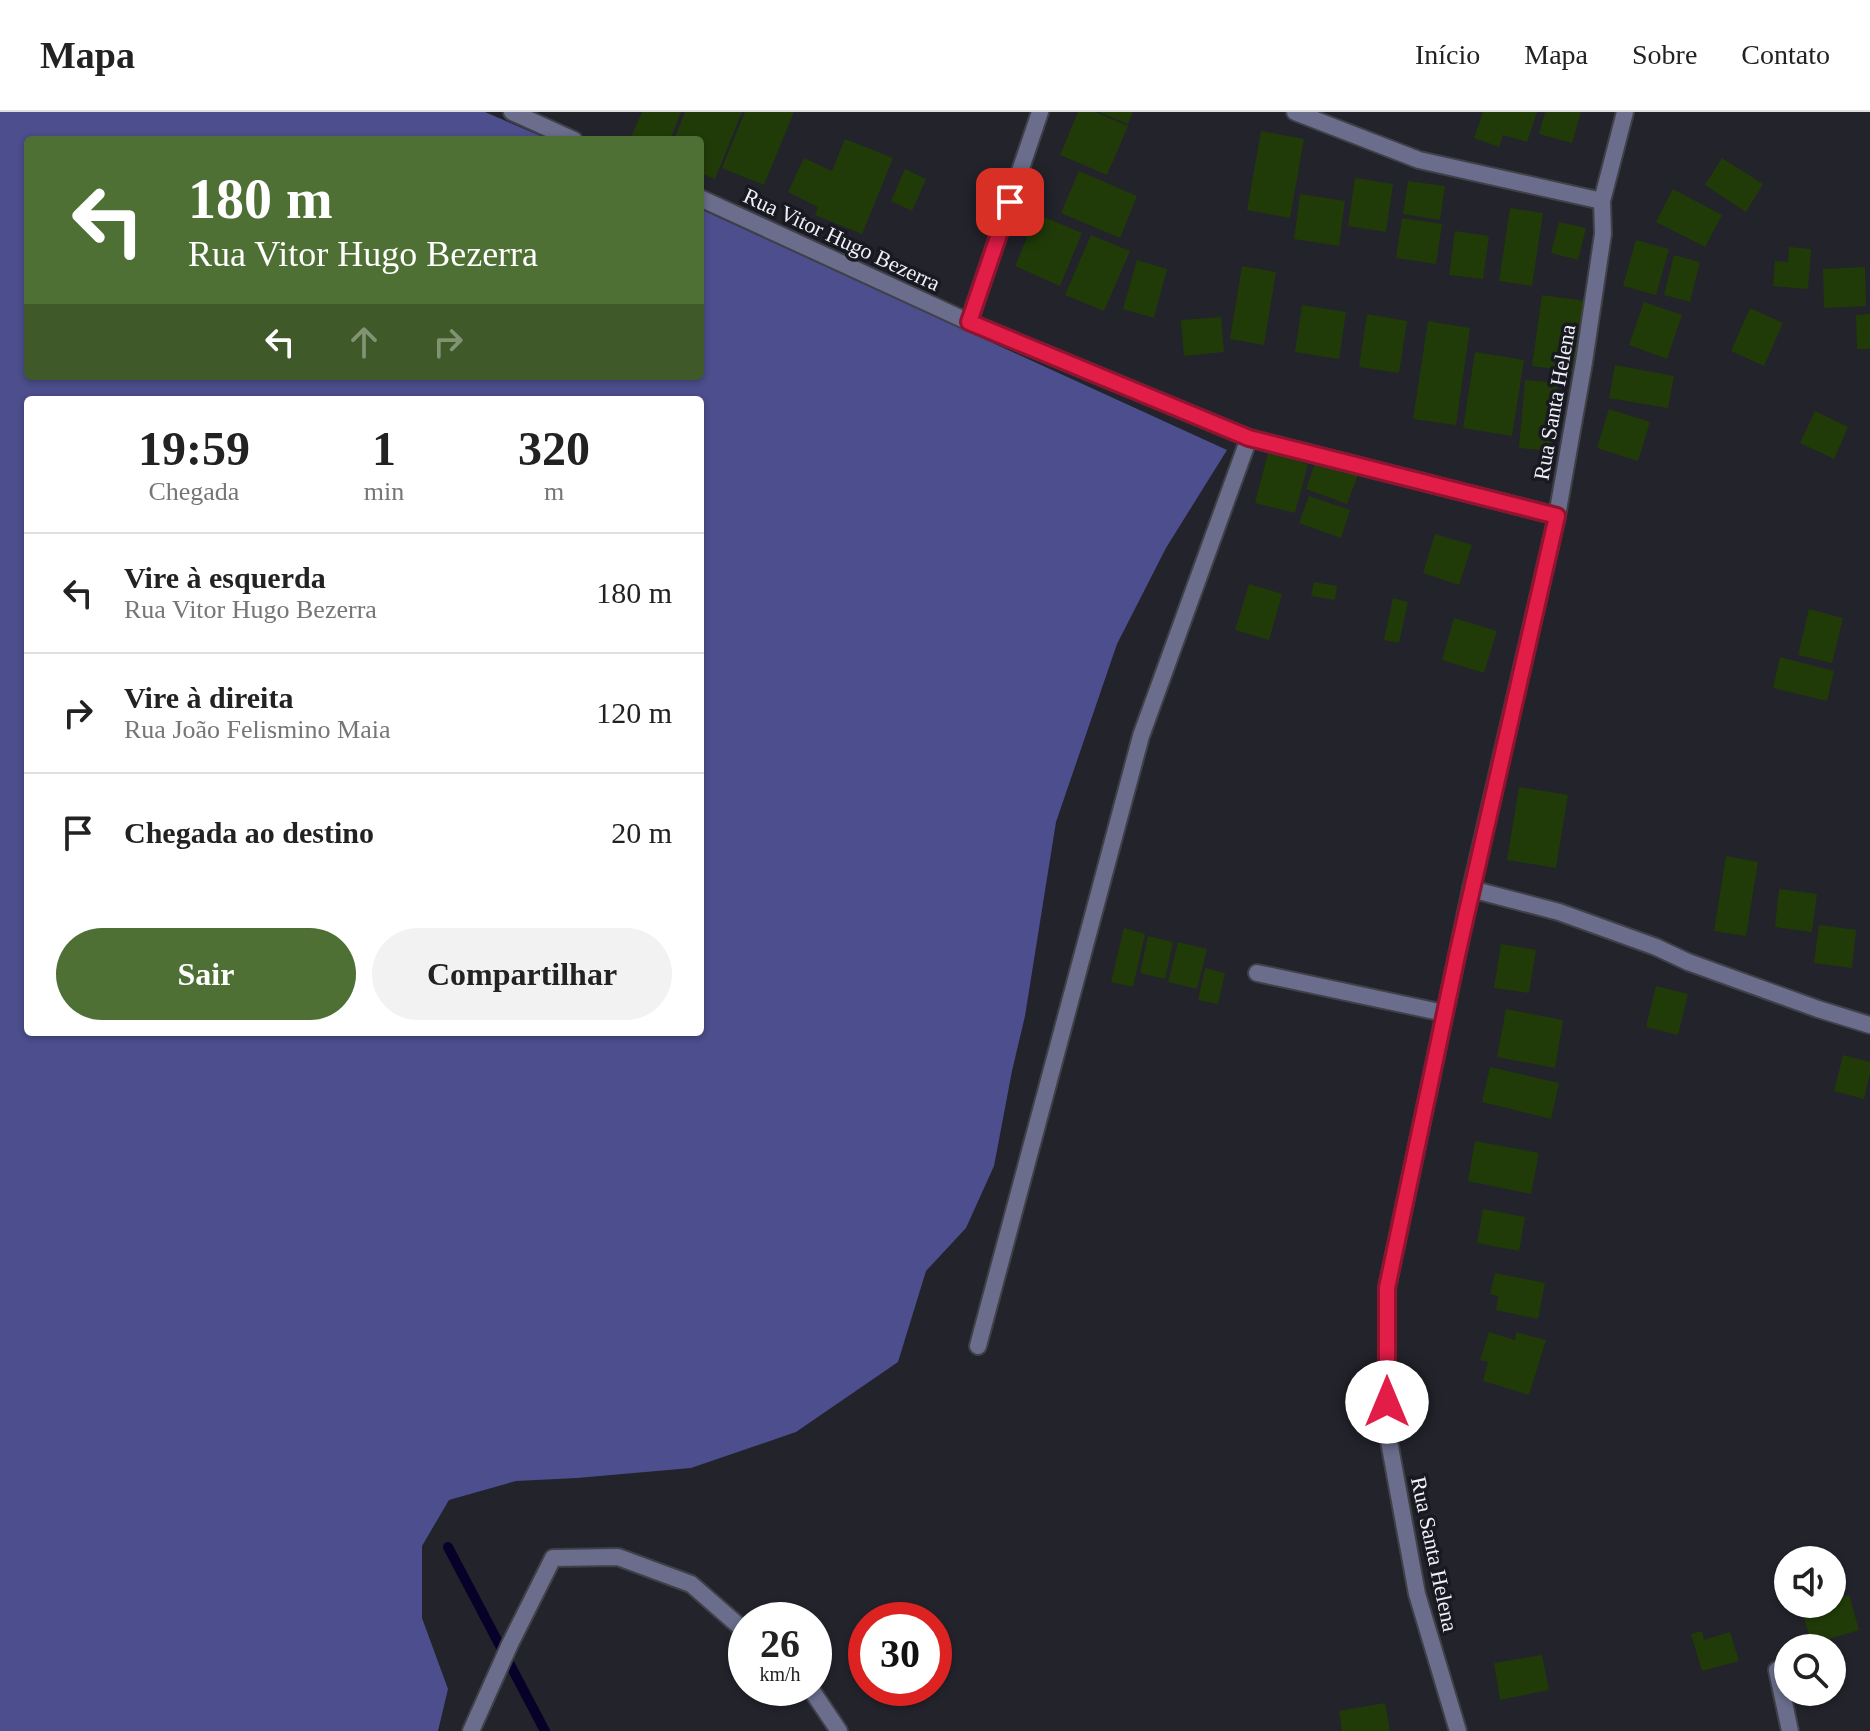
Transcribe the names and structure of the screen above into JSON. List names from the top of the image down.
{
  "streets": {
    "street": ["Rua Vitor Hugo Bezerra", "Rua Santa Helena"]
  },
  "crossings": [
    ["Rua Vitor Hugo Bezerra", "Rua Santa Helena"]
  ],
  "page": {
    "header": "Mapa",
    "nav": [
      "Início",
      "Mapa",
      "Sobre",
      "Contato"
    ],
    "turn": ["180 m", "Rua Vitor Hugo Bezerra"],
    "eta": [
      "19:59",
      "Chegada",
      "1",
      "min",
      "320",
      "m"
    ],
    "list": [
      {
        "name": "Vire à esquerda",
        "note": "Rua Vitor Hugo Bezerra",
        "value": "180 m"
      },
      {
        "name": "Vire à direita",
        "note": "Rua João Felismino Maia",
        "value": "120 m"
      },
      {
        "name": "Chegada ao destino",
        "value": "20 m"
      }
    ],
    "buttons": ["Sair", "Compartilhar"],
    "speed": "26 km/h",
    "limit": "30"
  }
}
